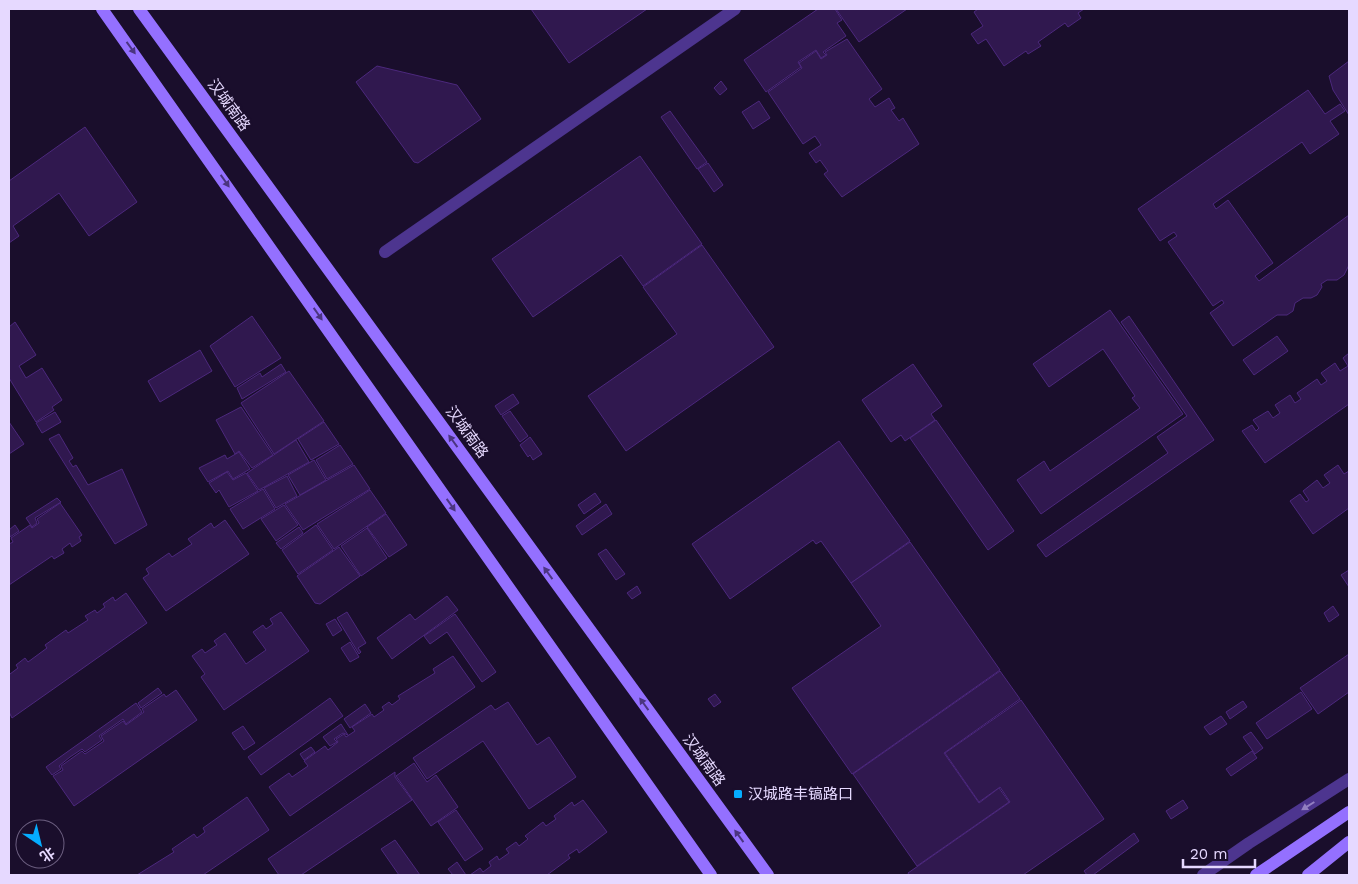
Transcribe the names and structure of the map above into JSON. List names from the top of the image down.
{
  "streets": {
    "main road": ["汉城南路"]
  },
  "places": {
    "transit": ["汉城路丰镐路口"]
  },
  "scale_bar": "20 m",
  "north": "bottom right"
}
